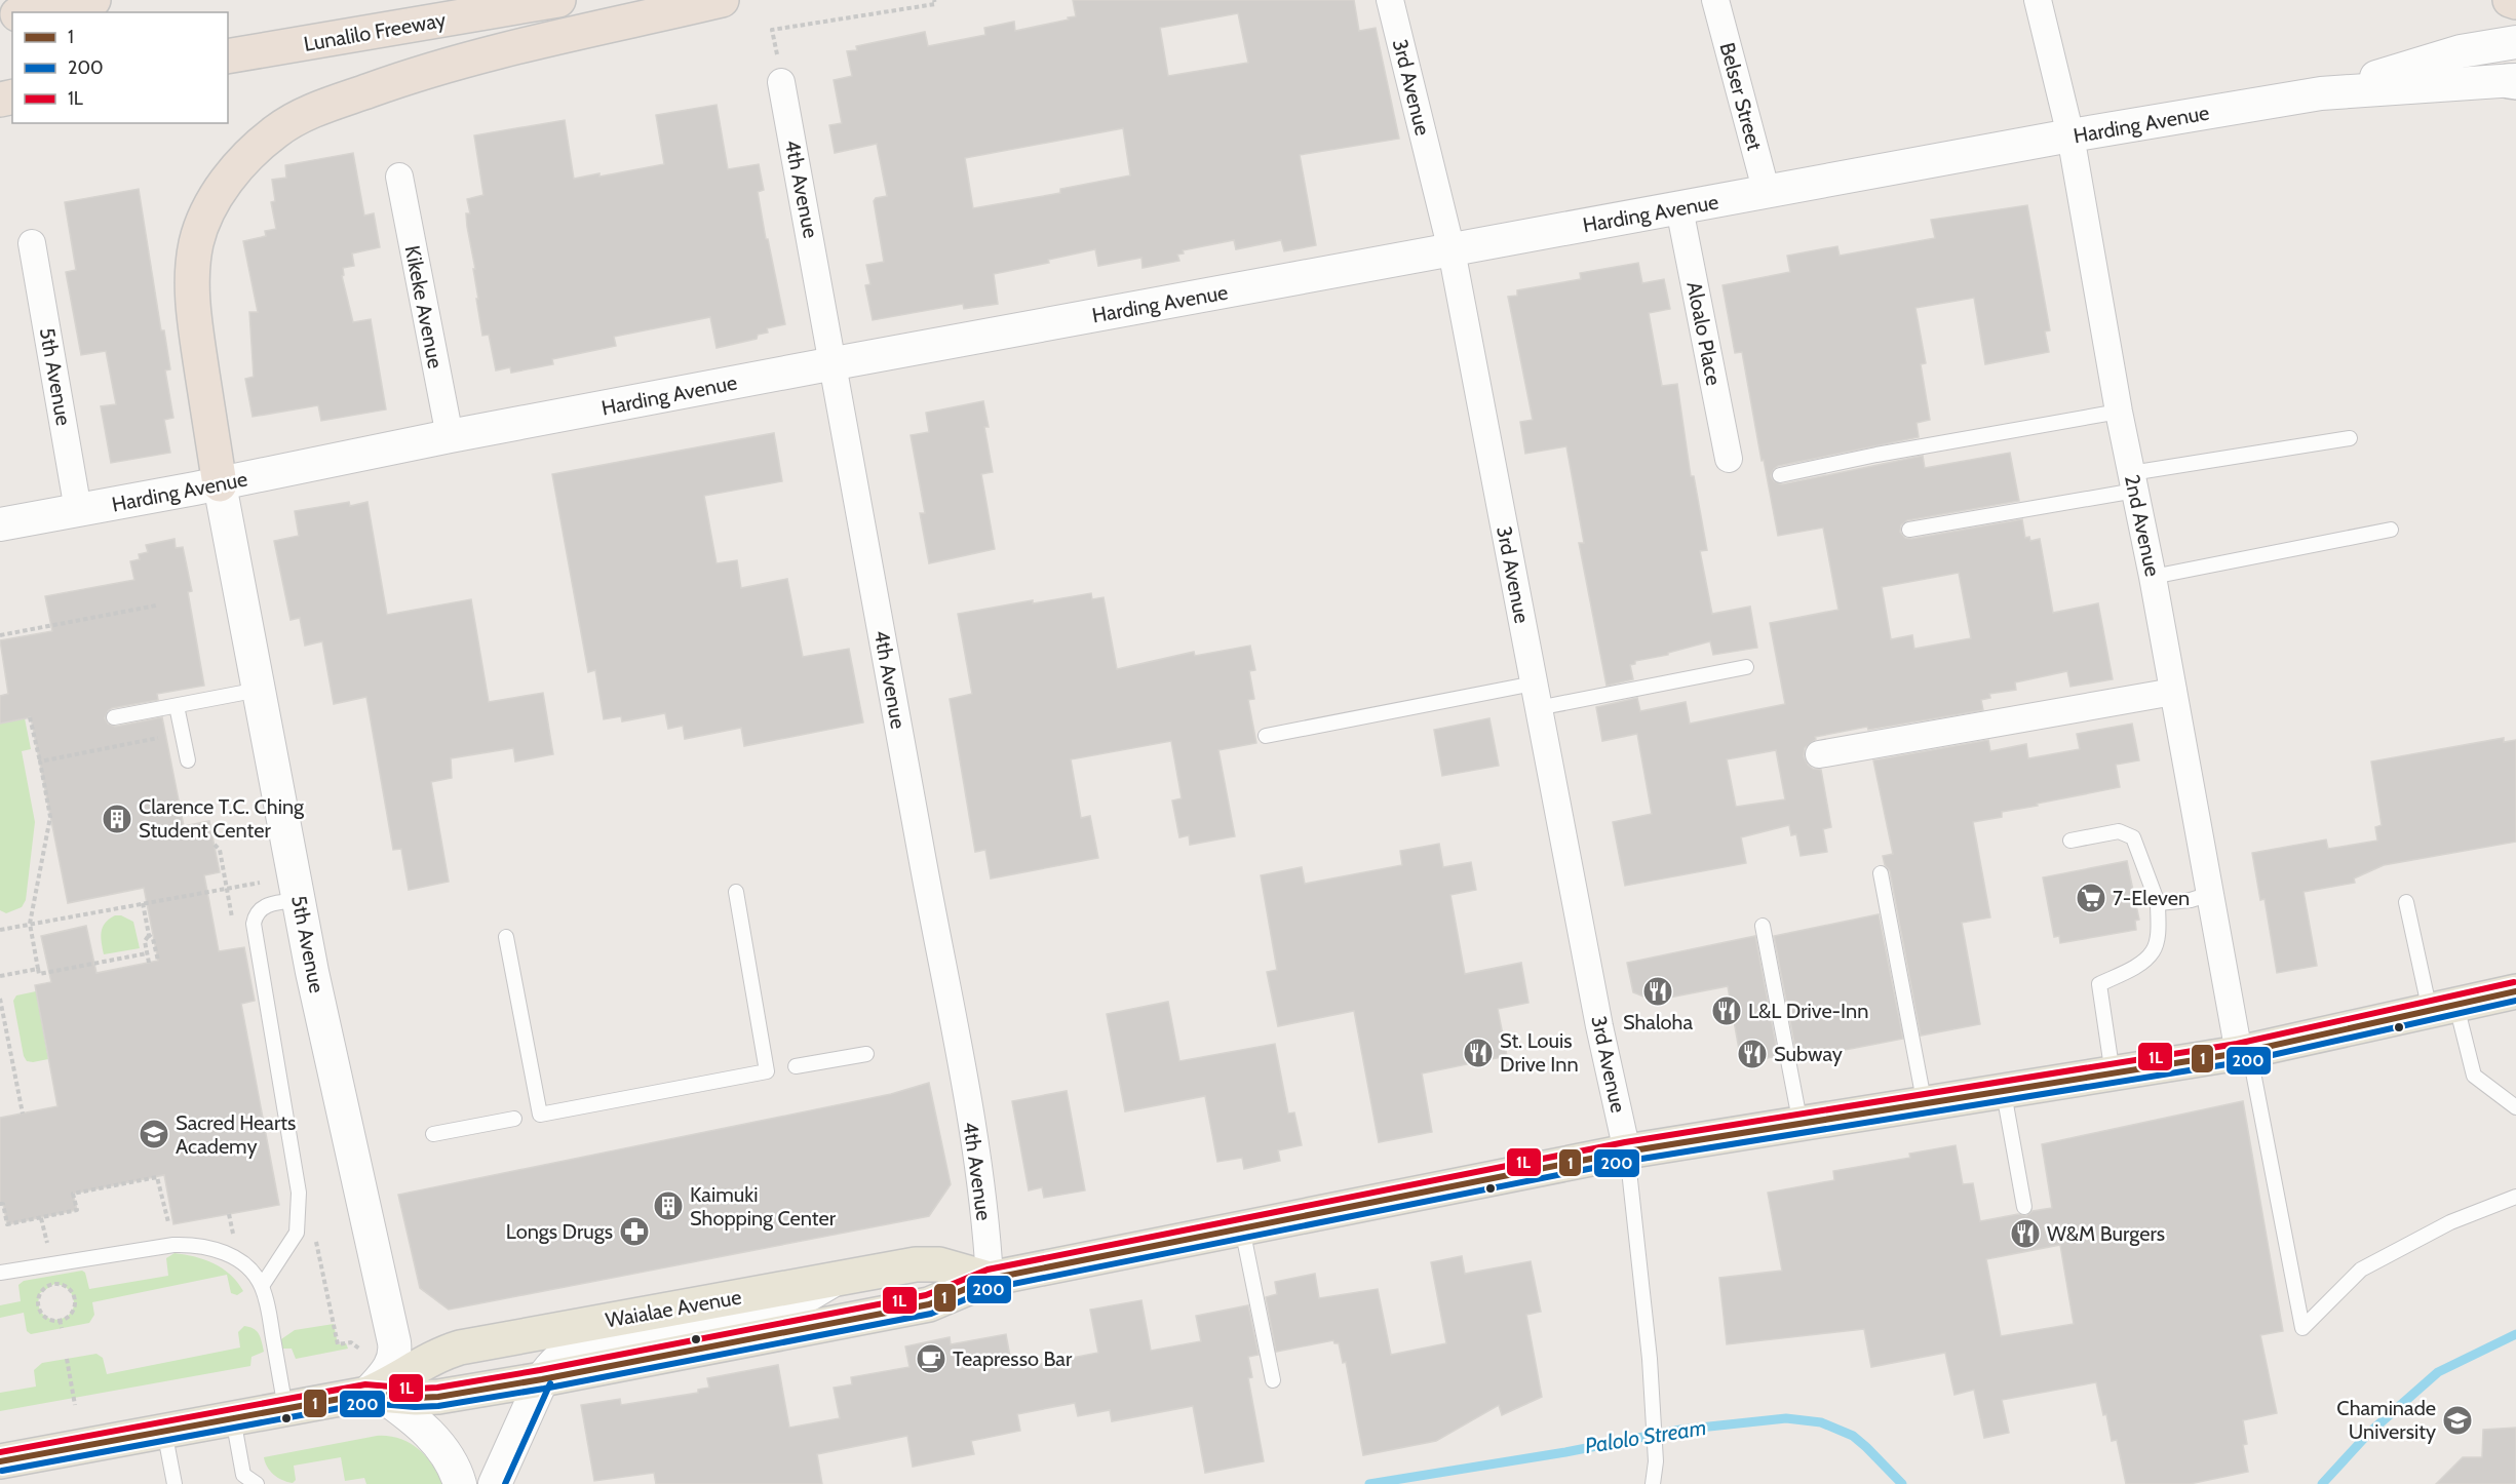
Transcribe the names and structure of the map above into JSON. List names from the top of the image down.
{
  "streets": {
    "highway": ["Lunalilo Freeway"],
    "main road": ["Waialae Avenue"],
    "street": [
      "3rd Avenue",
      "Belser Street",
      "Harding Avenue",
      "4th Avenue",
      "Kikeke Avenue",
      "Aloalo Place",
      "5th Avenue",
      "2nd Avenue"
    ]
  },
  "crossings": [
    ["3rd Avenue", "Harding Avenue"],
    ["3rd Avenue", "Waialae Avenue"],
    ["Belser Street", "Harding Avenue"],
    ["Harding Avenue", "4th Avenue"],
    ["Harding Avenue", "Kikeke Avenue"],
    ["Harding Avenue", "Aloalo Place"],
    ["Harding Avenue", "5th Avenue"],
    ["Harding Avenue", "2nd Avenue"],
    ["4th Avenue", "Waialae Avenue"],
    ["5th Avenue", "Waialae Avenue"],
    ["2nd Avenue", "Waialae Avenue"]
  ],
  "water": ["Palolo Stream"],
  "places": {
    "building": ["Clarence T.C. Ching Student Center", "Kaimuki Shopping Center"],
    "supermarket": ["7-Eleven"],
    "restaurant": [
      "Shaloha",
      "L&L Drive-Inn",
      "St. Louis Drive Inn",
      "Subway",
      "W&M Burgers"
    ],
    "school or university": ["Sacred Hearts Academy", "Chaminade University"],
    "pharmacy": ["Longs Drugs"],
    "cafe": ["Teapresso Bar"]
  },
  "lines": ["transit line 1L", "transit line 1", "transit line 200"],
  "legend": ["1", "200", "1L"]
}
